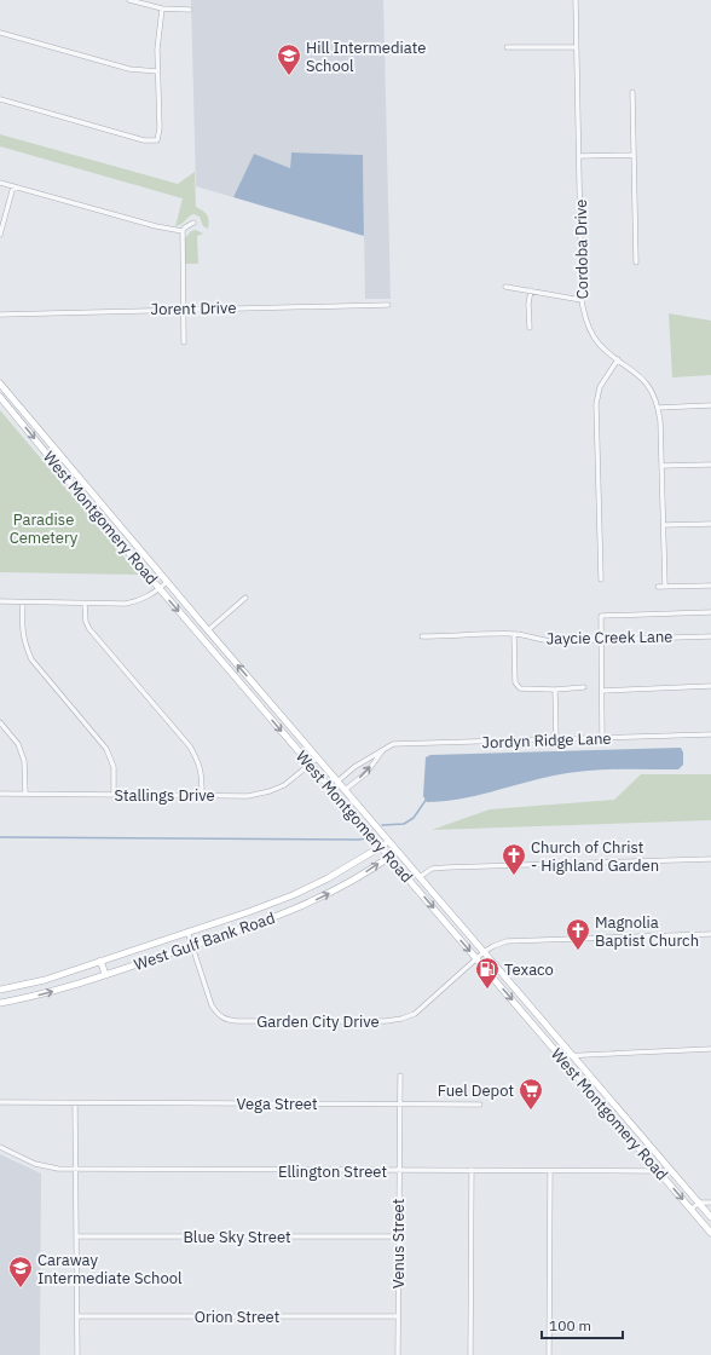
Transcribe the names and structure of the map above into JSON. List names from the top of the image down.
{
  "streets": {
    "main road": ["West Montgomery Road", "West Gulf Bank Road"],
    "street": [
      "Cordoba Drive",
      "Jorent Drive",
      "Jaycie Creek Lane",
      "Jordyn Ridge Lane",
      "Stallings Drive",
      "Garden City Drive",
      "Vega Street",
      "Ellington Street",
      "Blue Sky Street",
      "Venus Street",
      "Orion Street"
    ]
  },
  "crossings": [
    ["West Montgomery Road", "Jordyn Ridge Lane"],
    ["West Montgomery Road", "Stallings Drive"],
    ["West Montgomery Road", "West Gulf Bank Road"],
    ["West Montgomery Road", "Garden City Drive"],
    ["West Montgomery Road", "Ellington Street"],
    ["West Gulf Bank Road", "Garden City Drive"],
    ["Vega Street", "Venus Street"],
    ["Ellington Street", "Venus Street"],
    ["Blue Sky Street", "Venus Street"],
    ["Venus Street", "Orion Street"]
  ],
  "parks": ["Paradise Cemetery"],
  "places": {
    "school or university": ["Hill Intermediate School", "Caraway Intermediate School"],
    "church": ["Church of Christ - Highland Garden", "Magnolia Baptist Church"],
    "fuel station": ["Texaco"],
    "supermarket": ["Fuel Depot"]
  },
  "scale_bar": "100 m"
}
